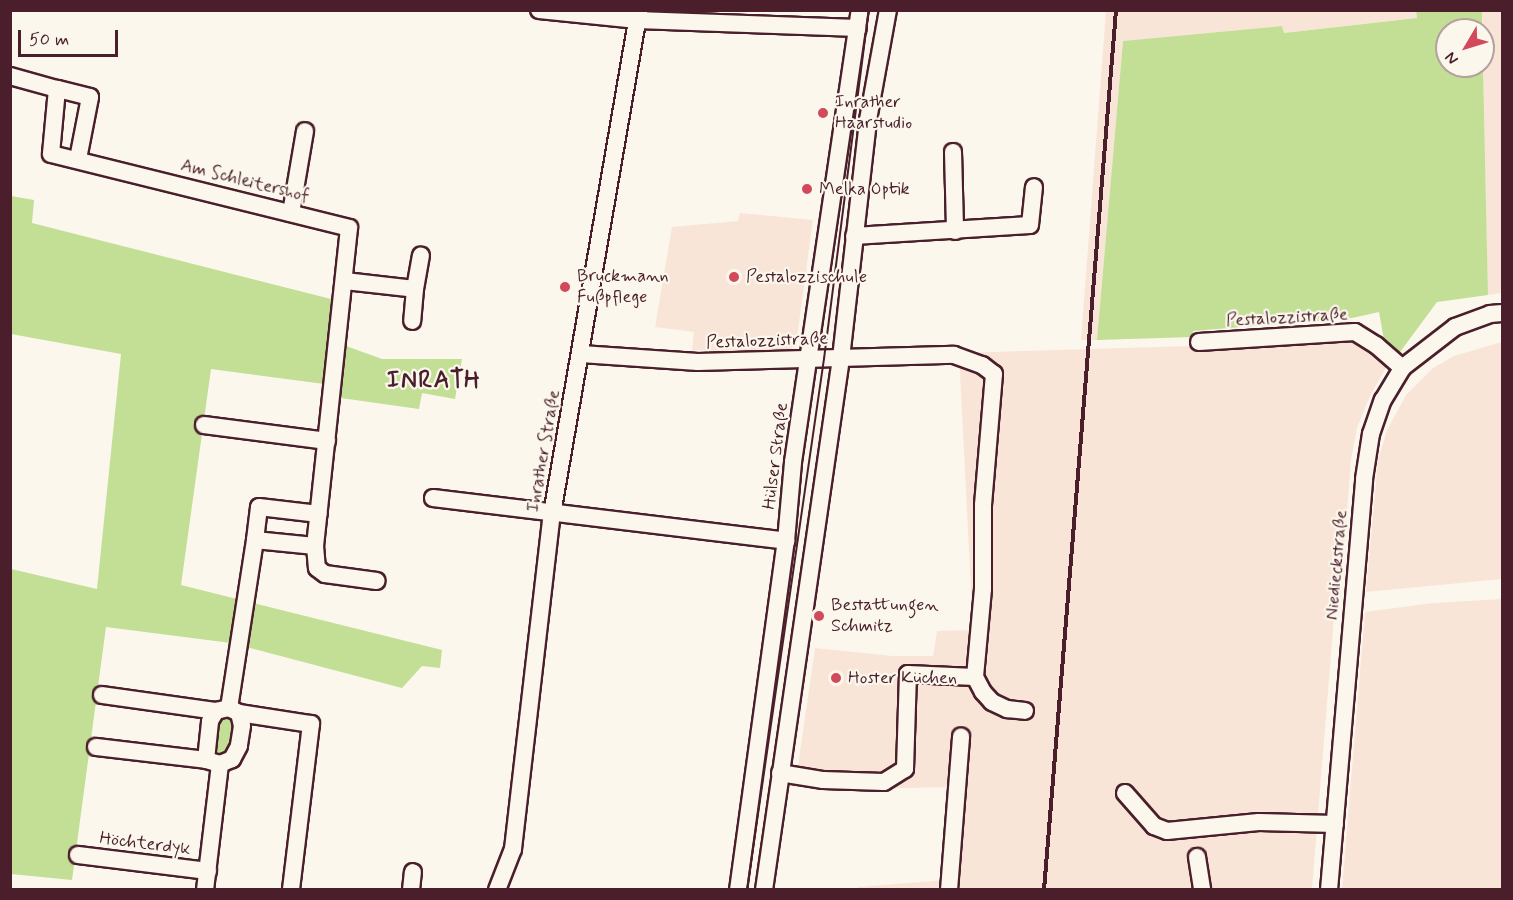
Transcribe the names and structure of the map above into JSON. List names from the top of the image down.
{
  "streets": {
    "street": [
      "Am Schleitershof",
      "Pestalozzistraße",
      "Inrather Straße",
      "Hülser Straße",
      "Niedieckstraße",
      "Höchterdyk"
    ]
  },
  "crossings": [
    ["Pestalozzistraße", "Inrather Straße"],
    ["Pestalozzistraße", "Hülser Straße"],
    ["Pestalozzistraße", "Niedieckstraße"]
  ],
  "districts": ["INRATH"],
  "places": [
    "Inrather Haarstudio",
    "Melka Optik",
    "Pestalozzischule",
    "Bruckmann Fußpflege",
    "Bestattungen Schmitz",
    "Hoster Küchen"
  ],
  "scale_bar": "50 m",
  "north": "bottom left"
}
